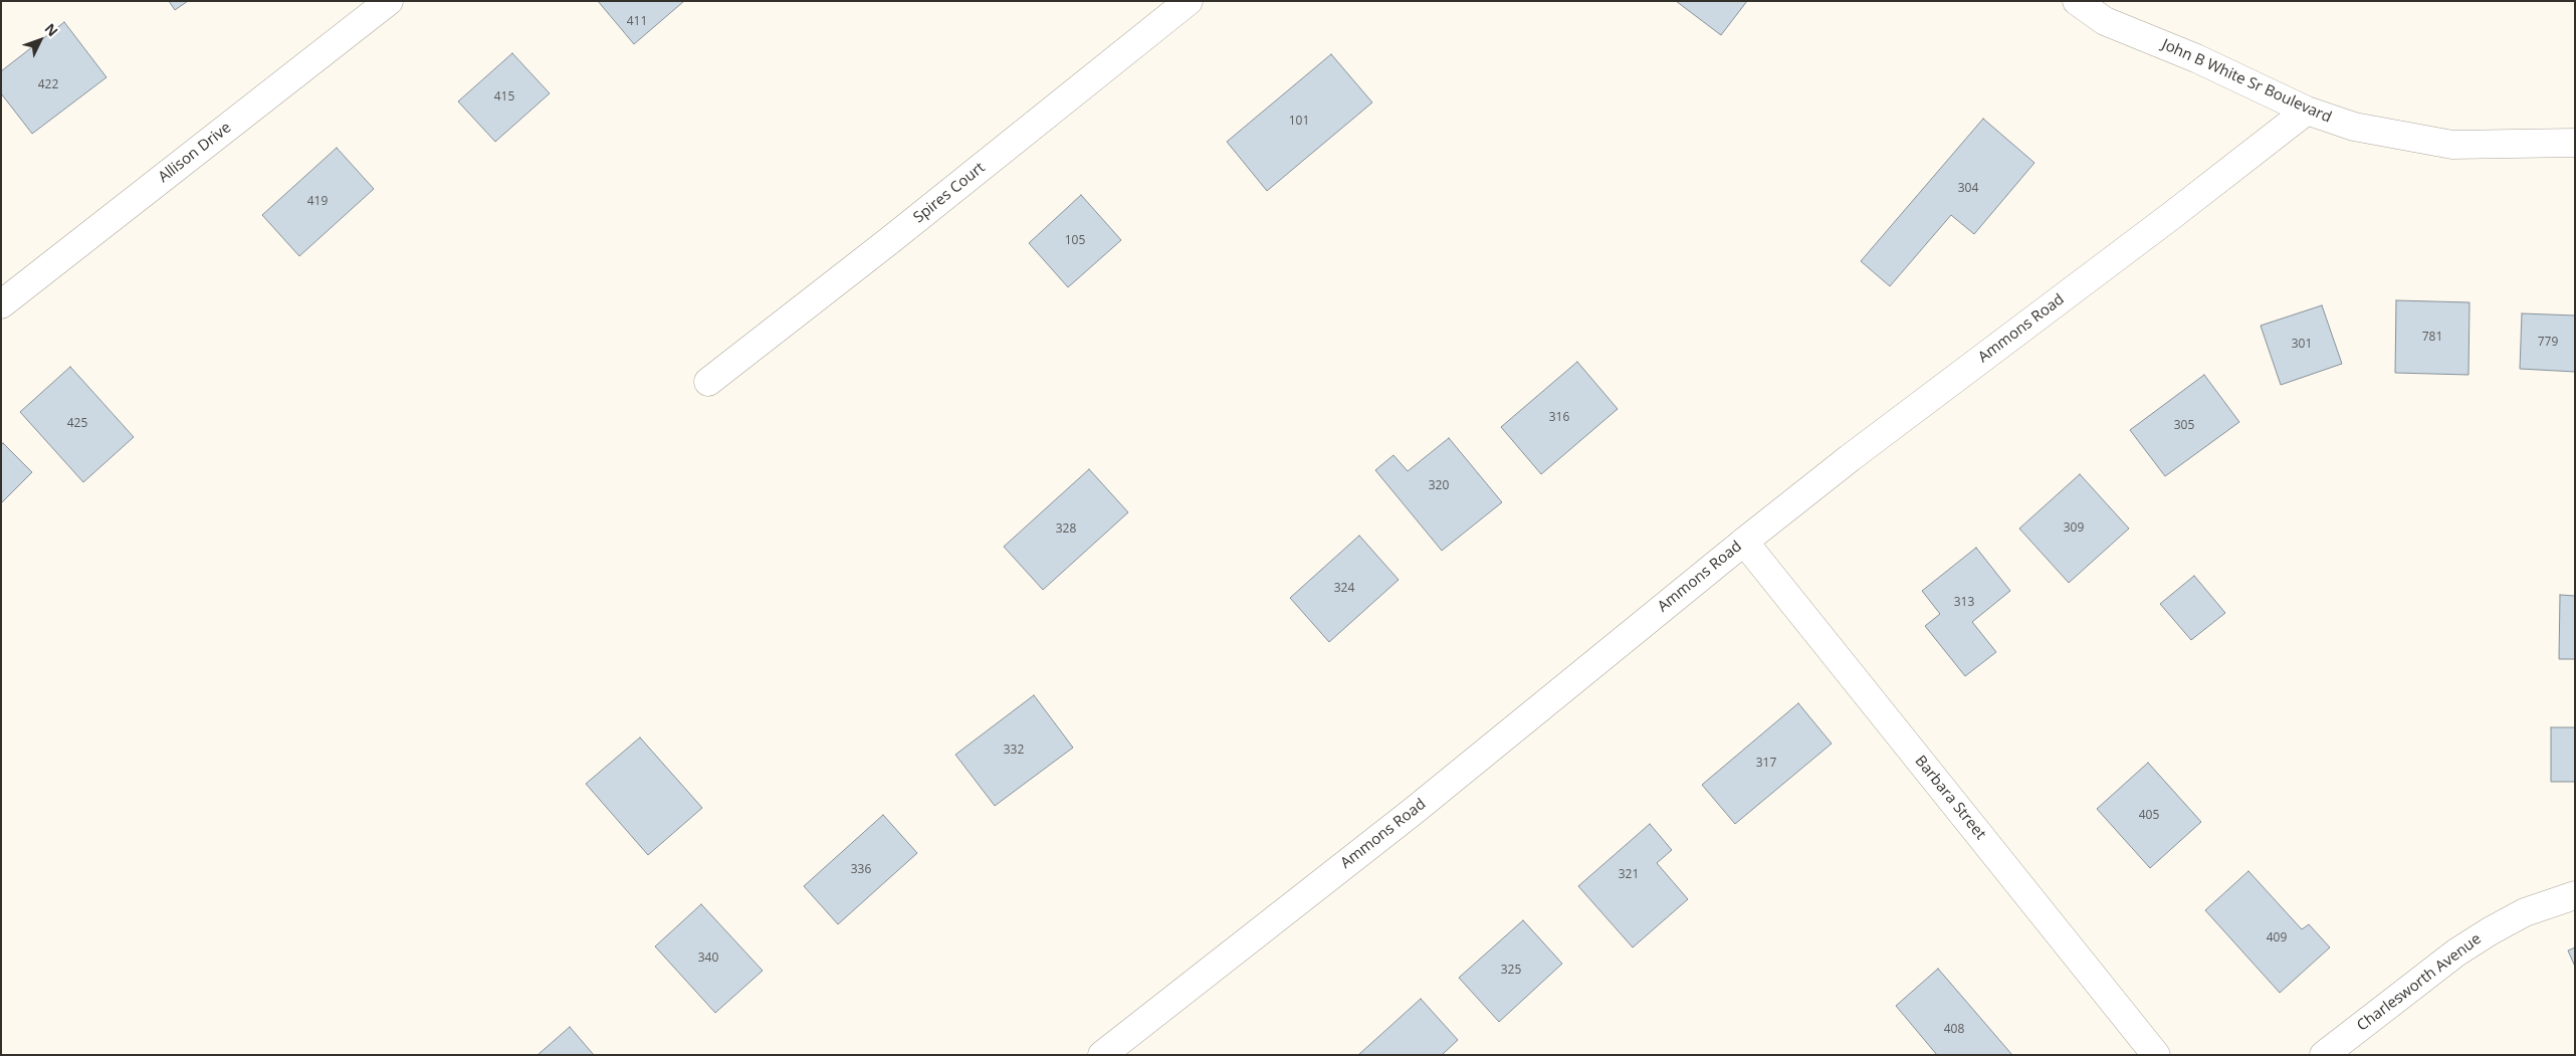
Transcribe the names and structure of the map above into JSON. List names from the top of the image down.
{
  "streets": {
    "street": [
      "John B White Sr Boulevard",
      "Allison Drive",
      "Spires Court",
      "Ammons Road",
      "Barbara Street",
      "Charlesworth Avenue"
    ]
  },
  "crossings": [
    ["John B White Sr Boulevard", "Ammons Road"],
    ["Ammons Road", "Barbara Street"]
  ],
  "house_numbers": [
    "411",
    "422",
    "415",
    "101",
    "304",
    "419",
    "105",
    "781",
    "779",
    "301",
    "316",
    "425",
    "305",
    "320",
    "309",
    "328",
    "324",
    "313",
    "332",
    "317",
    "405",
    "336",
    "321",
    "409",
    "340",
    "325",
    "408"
  ],
  "north": "top right"
}
